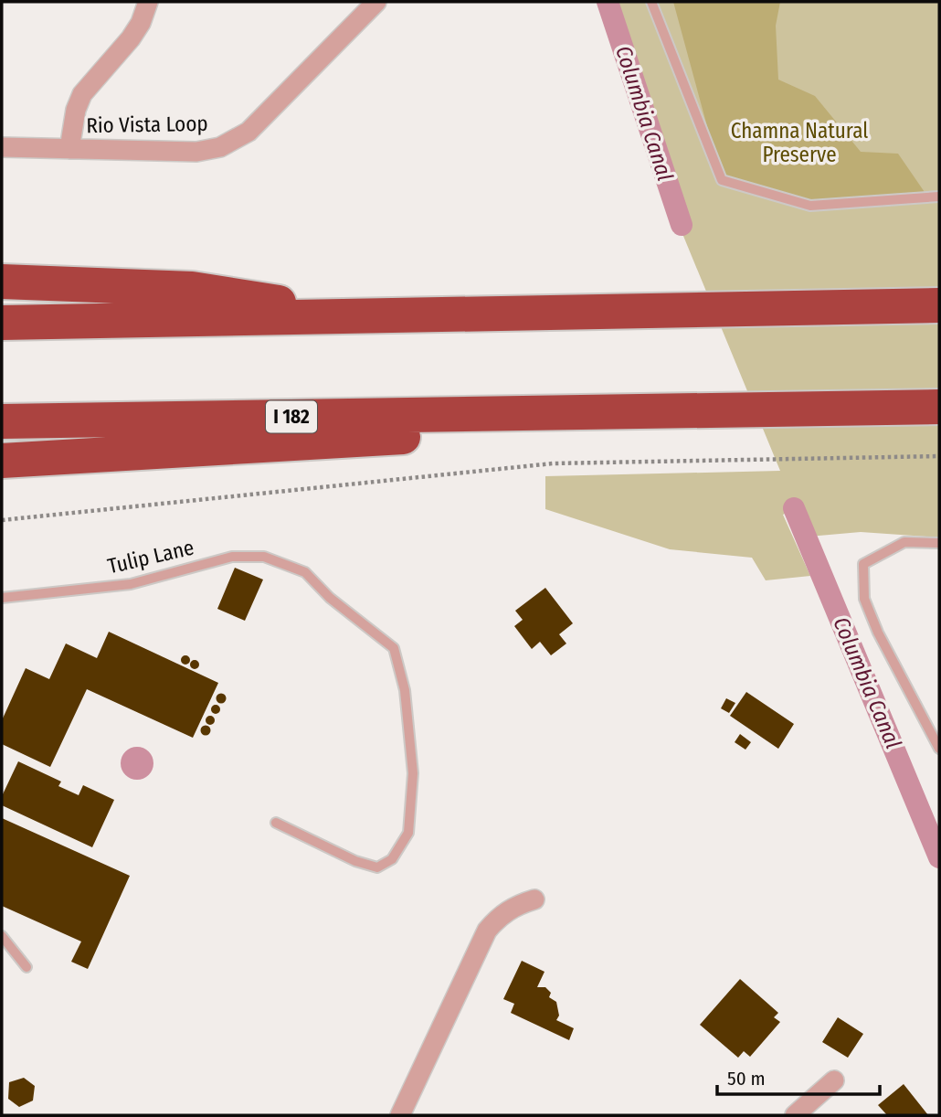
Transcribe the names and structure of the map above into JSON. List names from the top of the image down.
{
  "streets": {
    "highway": ["I 182"],
    "street": ["Rio Vista Loop"],
    "lane": ["Tulip Lane"]
  },
  "water": ["Columbia Canal"],
  "parks": ["Chamna Natural Preserve"],
  "scale_bar": "50 m"
}
